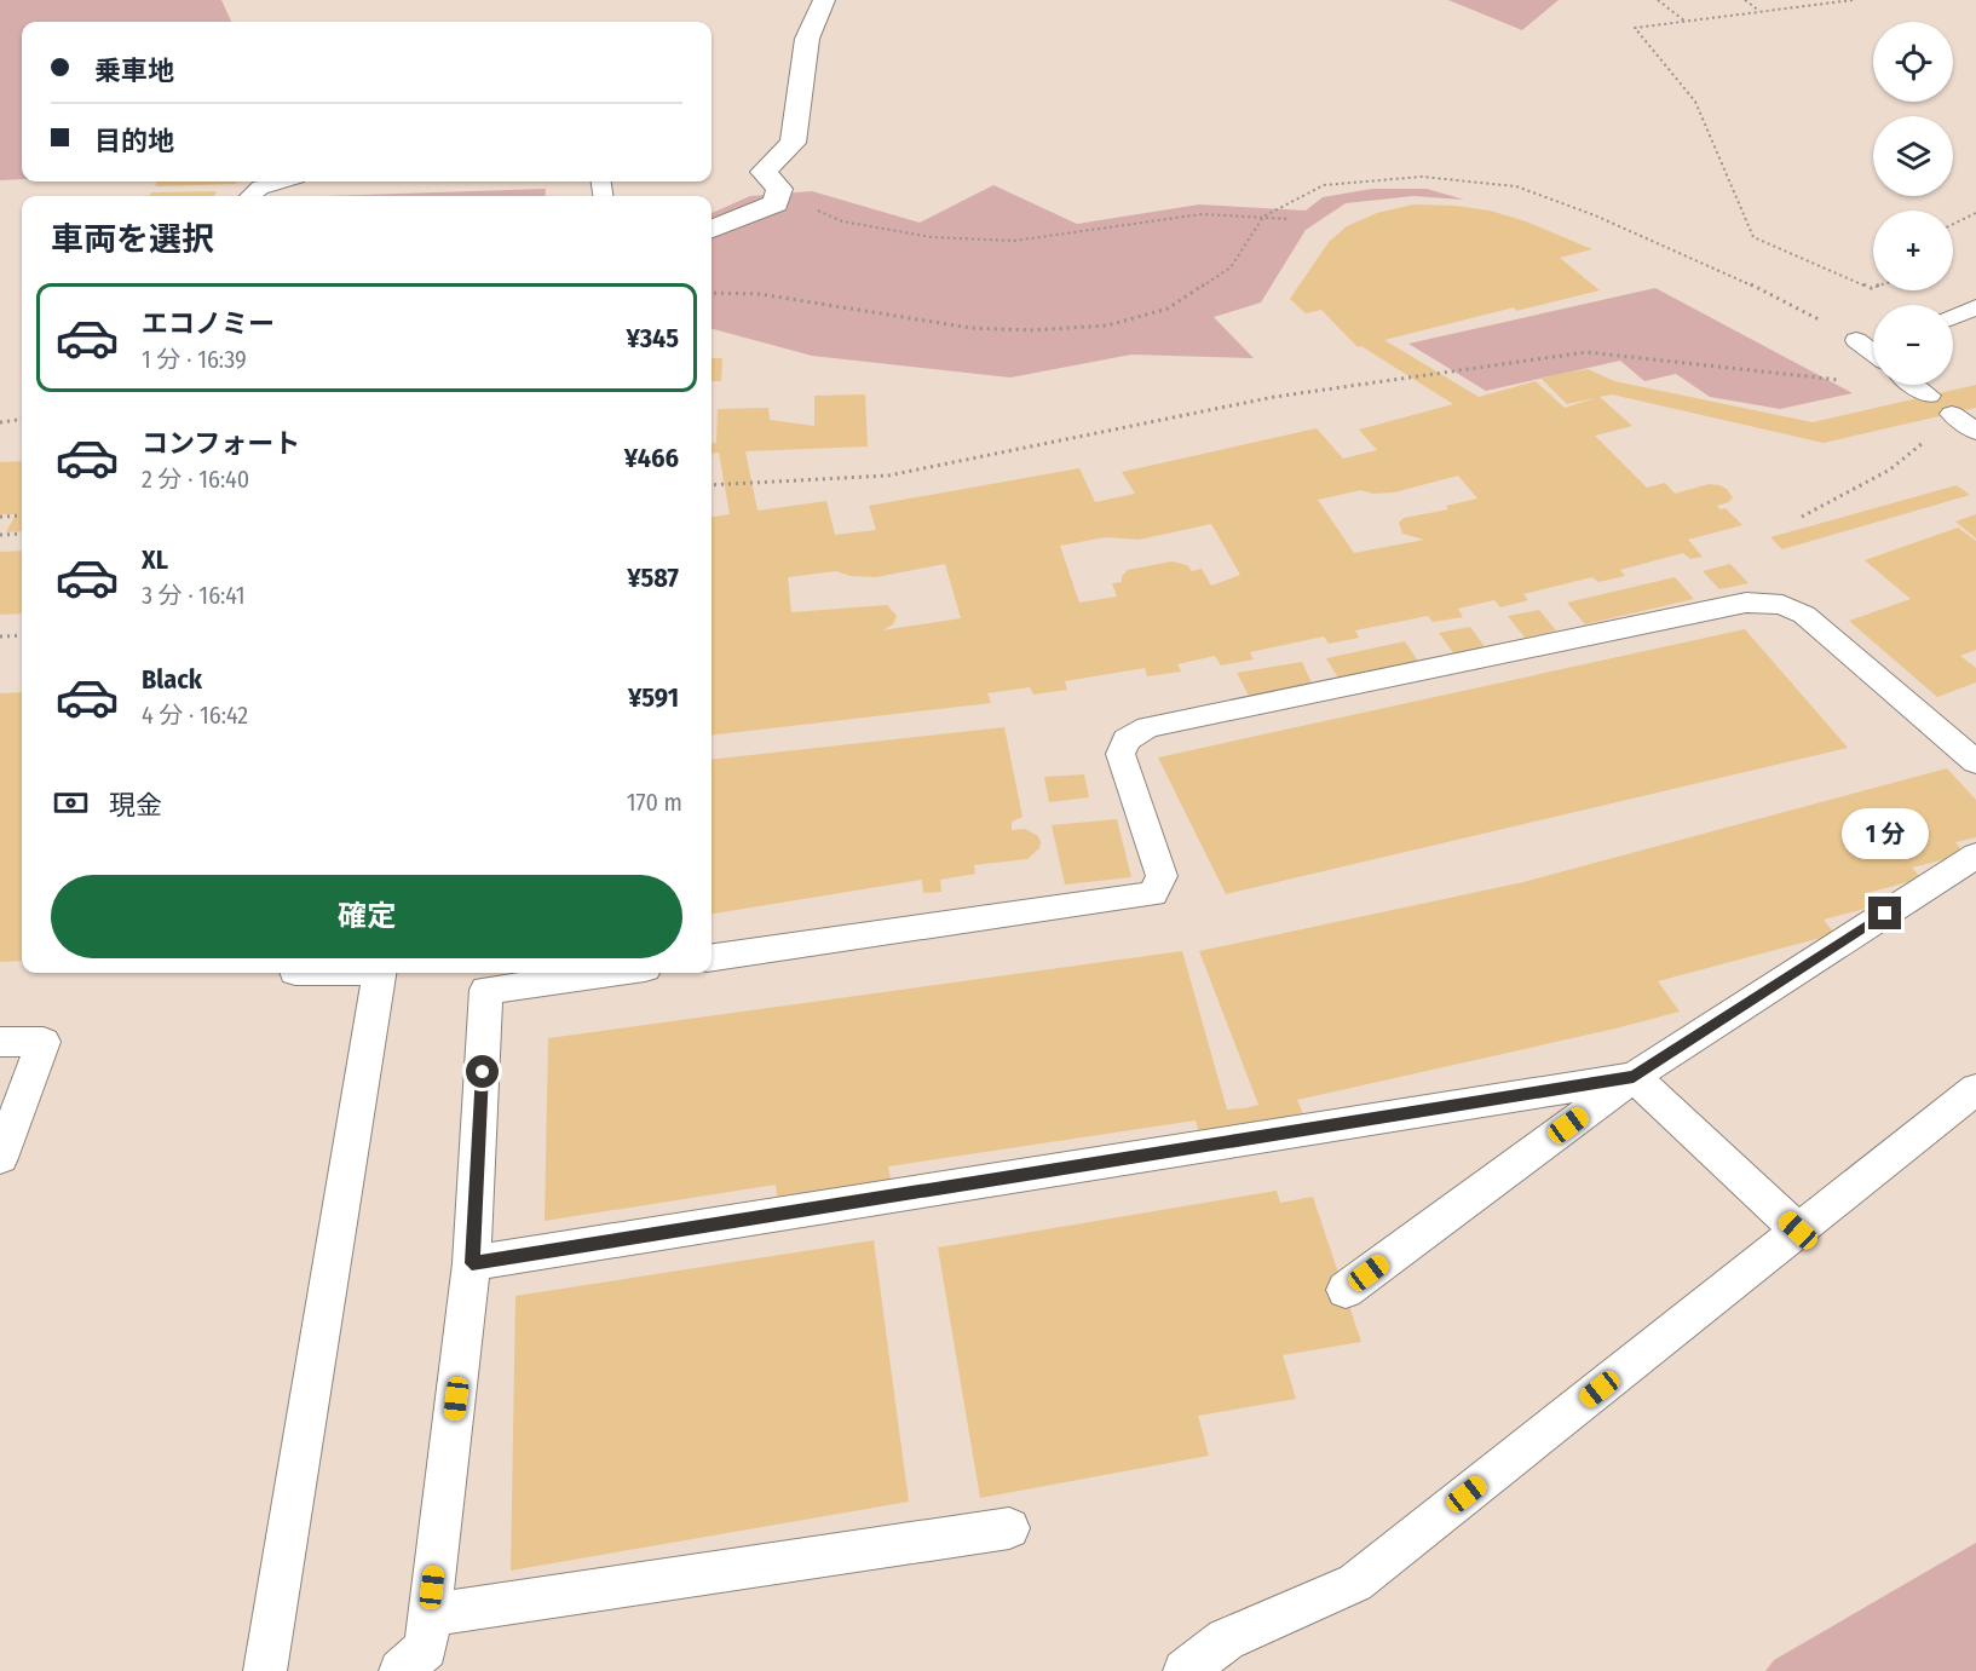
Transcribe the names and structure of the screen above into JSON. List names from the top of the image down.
{
  "page": {
    "map_buttons": ["+", "−"],
    "banner": ["乗車地", "目的地"],
    "heading": "車両を選択",
    "list": [
      {
        "name": "エコノミー",
        "note": "1 分 · 16:39",
        "value": "¥345"
      },
      {
        "name": "コンフォート",
        "note": "2 分 · 16:40",
        "value": "¥466"
      },
      {
        "name": "XL",
        "note": "3 分 · 16:41",
        "value": "¥587"
      },
      {
        "name": "Black",
        "note": "4 分 · 16:42",
        "value": "¥591"
      }
    ],
    "pay": ["現金", "170 m"],
    "bubble": "1 分",
    "buttons": "確定"
  }
}
